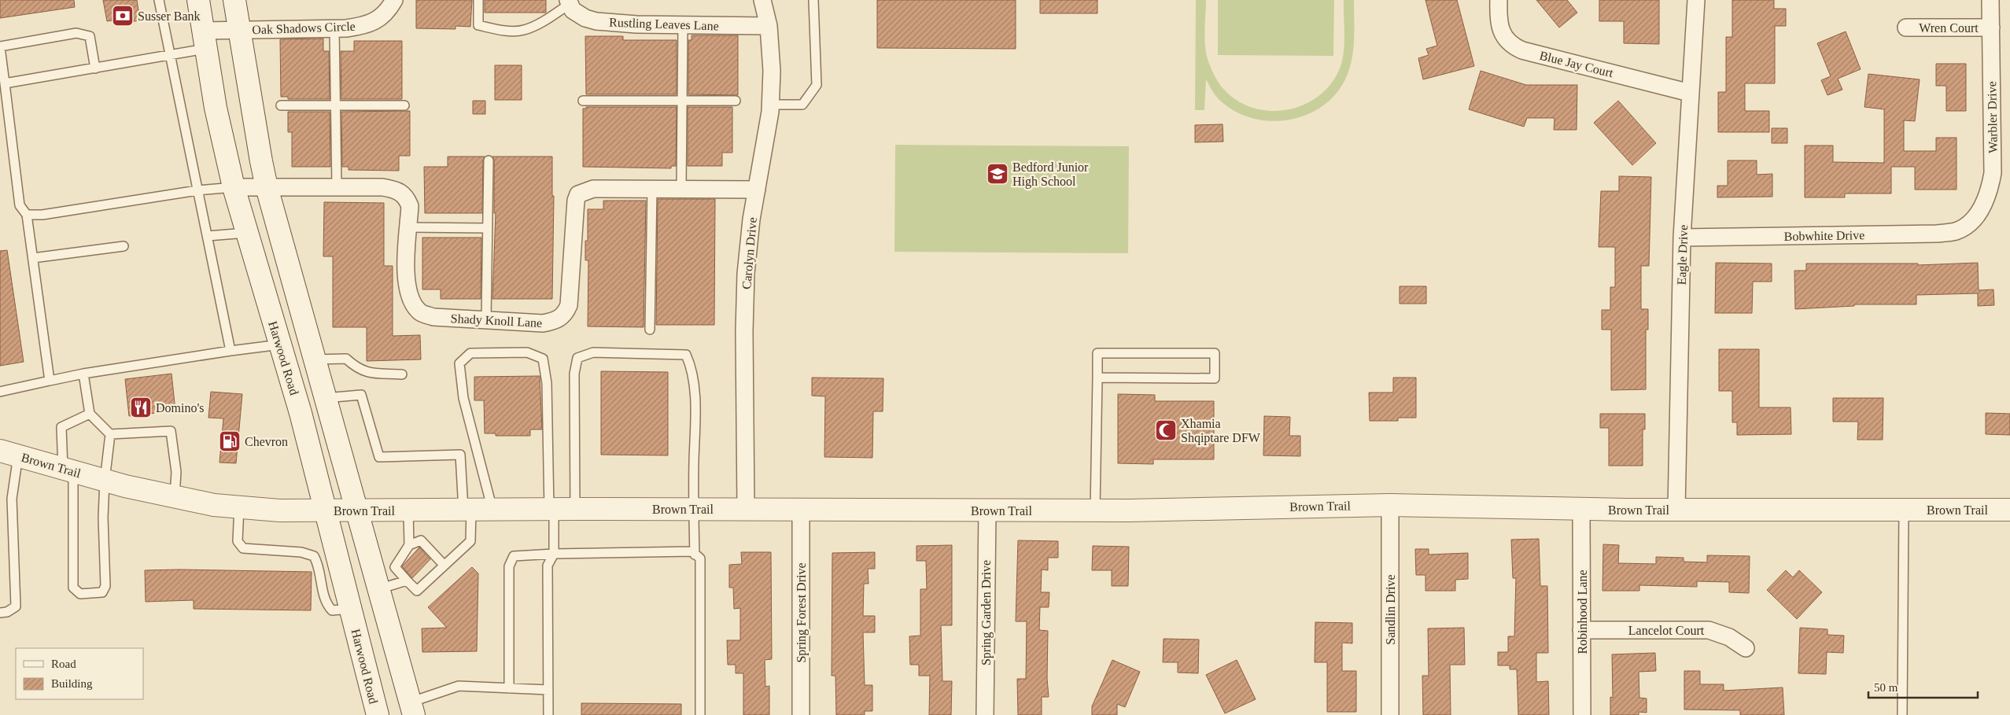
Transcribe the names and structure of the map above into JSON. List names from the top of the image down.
{
  "streets": {
    "street": [
      "Rustling Leaves Lane",
      "Oak Shadows Circle",
      "Wren Court",
      "Blue Jay Court",
      "Warbler Drive",
      "Bobwhite Drive",
      "Carolyn Drive",
      "Eagle Drive",
      "Shady Knoll Lane",
      "Harwood Road",
      "Brown Trail",
      "Sandlin Drive",
      "Robinhood Lane",
      "Spring Forest Drive",
      "Spring Garden Drive",
      "Lancelot Court"
    ]
  },
  "crossings": [
    ["Rustling Leaves Lane", "Carolyn Drive"],
    ["Oak Shadows Circle", "Harwood Road"],
    ["Wren Court", "Warbler Drive"],
    ["Blue Jay Court", "Eagle Drive"],
    ["Warbler Drive", "Bobwhite Drive"],
    ["Bobwhite Drive", "Eagle Drive"],
    ["Carolyn Drive", "Shady Knoll Lane"],
    ["Carolyn Drive", "Brown Trail"],
    ["Eagle Drive", "Brown Trail"],
    ["Shady Knoll Lane", "Harwood Road"],
    ["Harwood Road", "Brown Trail"],
    ["Brown Trail", "Sandlin Drive"],
    ["Brown Trail", "Robinhood Lane"],
    ["Brown Trail", "Spring Forest Drive"],
    ["Brown Trail", "Spring Garden Drive"],
    ["Robinhood Lane", "Lancelot Court"]
  ],
  "places": {
    "bank": ["Susser Bank"],
    "school or university": ["Bedford Junior High School"],
    "restaurant": ["Domino's"],
    "mosque": ["Xhamia Shqiptare DFW"],
    "fuel station": ["Chevron"]
  },
  "legend": ["Road", "Building"],
  "scale_bar": "50 m"
}
